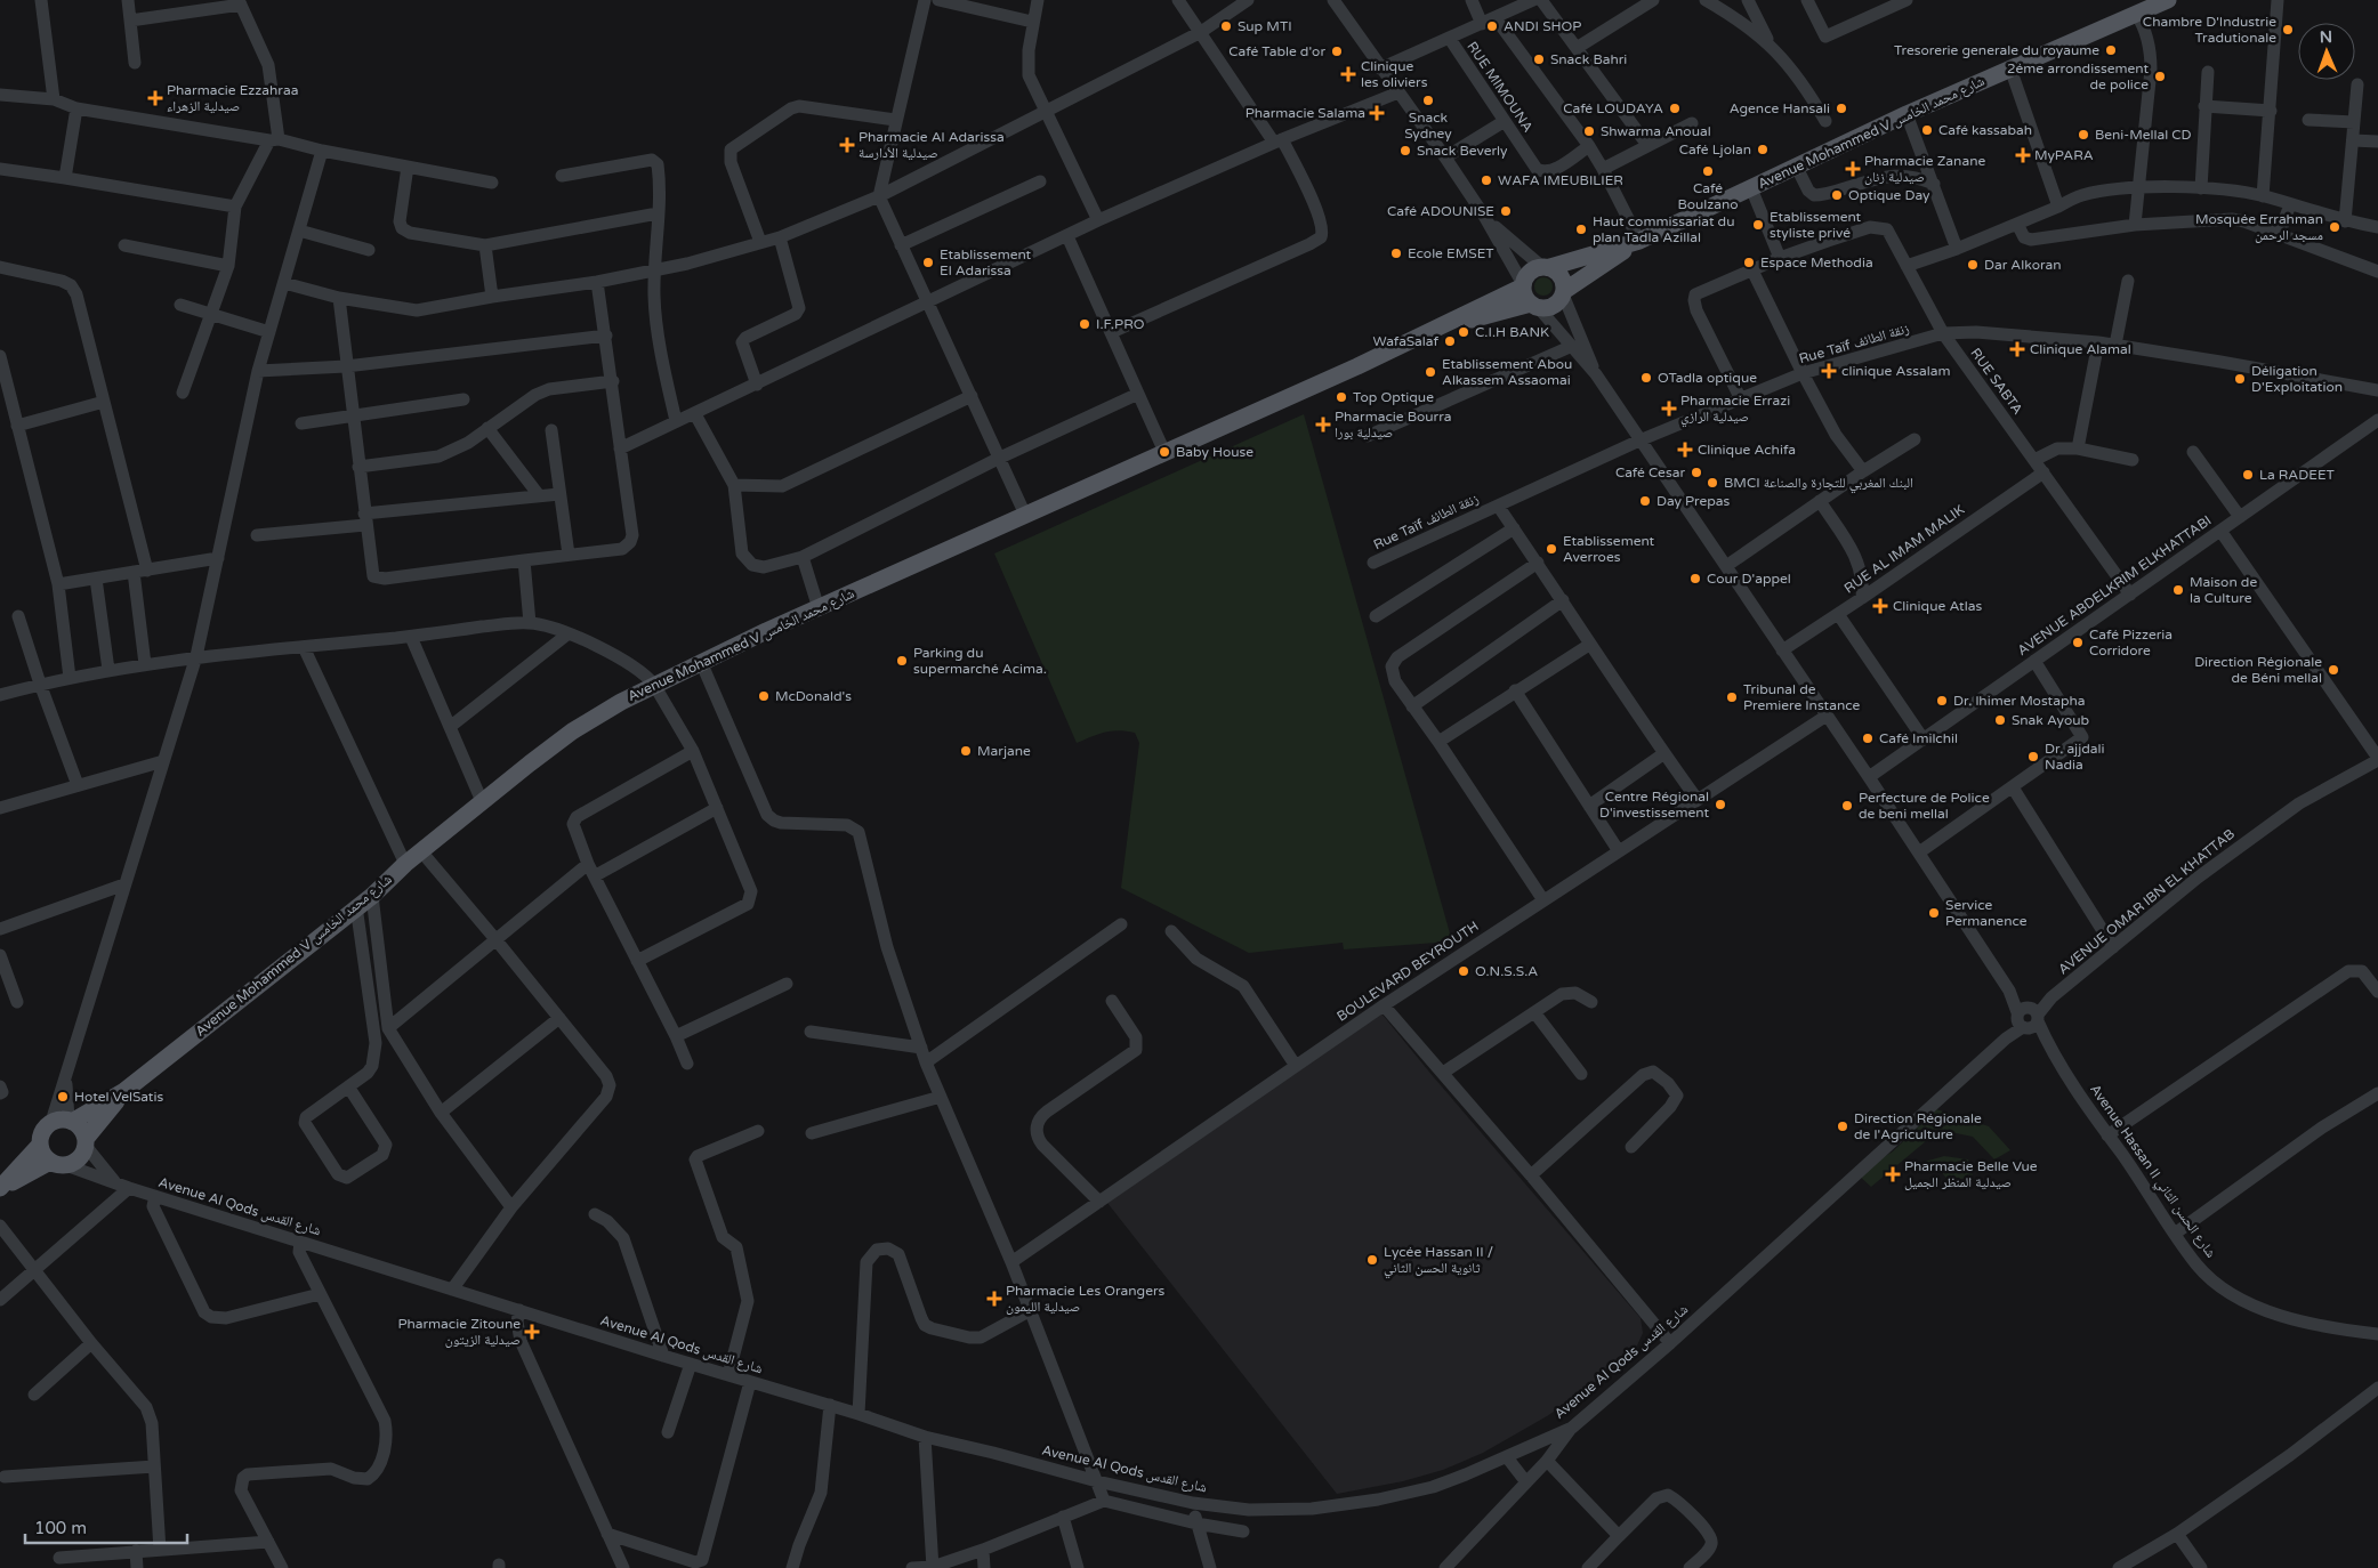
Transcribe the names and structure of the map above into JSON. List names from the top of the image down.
{
  "streets": {
    "main road": ["Avenue Mohammed V شارع محمد الخامس"],
    "street": [
      "RUE MIMOUNA",
      "Rue Taïf زنقة الطائف",
      "RUE SABTA",
      "RUE AL IMAM MALIK",
      "AVENUE ABDELKRIM ELKHATTABI",
      "AVENUE OMAR IBN EL KHATTAB",
      "BOULEVARD BEYROUTH",
      "Avenue Hassan II شارع الحسن الثاني",
      "Avenue Al Qods شارع القدس"
    ]
  },
  "crossings": [
    ["Avenue Mohammed V شارع محمد الخامس", "Avenue Al Qods شارع القدس"],
    ["Rue Taïf زنقة الطائف", "RUE SABTA"],
    ["Rue Taïf زنقة الطائف", "Avenue Hassan II شارع الحسن الثاني"],
    ["RUE SABTA", "RUE AL IMAM MALIK"],
    ["RUE SABTA", "AVENUE ABDELKRIM ELKHATTABI"],
    ["RUE AL IMAM MALIK", "Avenue Hassan II شارع الحسن الثاني"],
    ["AVENUE ABDELKRIM ELKHATTABI", "Avenue Hassan II شارع الحسن الثاني"],
    ["AVENUE OMAR IBN EL KHATTAB", "Avenue Hassan II شارع الحسن الثاني"],
    ["AVENUE OMAR IBN EL KHATTAB", "Avenue Al Qods شارع القدس"],
    ["BOULEVARD BEYROUTH", "Avenue Hassan II شارع الحسن الثاني"],
    ["Avenue Hassan II شارع الحسن الثاني", "Avenue Al Qods شارع القدس"]
  ],
  "places": {
    "other": [
      "Sup MTI",
      "ANDI SHOP",
      "Chambre D'Industrie Tradutionale",
      "Tresorerie generale du royaume",
      "Café Table d'or",
      "Snack Bahri",
      "2éme arrondissement de police",
      "Snack Sydney",
      "Café LOUDAYA",
      "Agence Hansali",
      "Café kassabah",
      "Shwarma Anoual",
      "Beni-Mellal CD",
      "Café Ljolan",
      "Snack Beverly",
      "Café Boulzano",
      "WAFA IMEUBILIER",
      "Optique Day",
      "Café ADOUNISE",
      "Etablissement styliste privé",
      "Mosquée Errahman مسجد الرحمن",
      "Haut commissariat du plan Tadla Azillal",
      "Ecole EMSET",
      "Etablissement El Adarissa",
      "Espace Methodia",
      "Dar Alkoran",
      "I.F.PRO",
      "C.I.H BANK",
      "WafaSalaf",
      "Etablissement Abou Alkassem Assaomai",
      "OTadla optique",
      "Déligation D'Exploitation",
      "Top Optique",
      "Baby House",
      "Café Cesar",
      "La RADEET",
      "BMCI البنك المغربي للتجارة والصناعة",
      "Day Prepas",
      "Etablissement Averroes",
      "Cour D'appel",
      "Maison de la Culture",
      "Café Pizzeria Corridore",
      "Parking du supermarché Acima.",
      "Direction Régionale de Béni mellal",
      "McDonald's",
      "Tribunal de Premiere Instance",
      "Dr. lhimer Mostapha",
      "Snak Ayoub",
      "Café Imilchil",
      "Marjane",
      "Dr. ajjdali Nadia",
      "Centre Régional D'investissement",
      "Perfecture de Police de beni mellal",
      "Service Permanence",
      "O.N.S.S.A",
      "Hotel VelSatis",
      "Direction Régionale de l'Agriculture",
      "Lycée Hassan II / ثانوية الحسن الثاني"
    ],
    "health": [
      "Clinique les oliviers",
      "Pharmacie Ezzahraa صيدلية الزهراء",
      "Pharmacie Salama",
      "Pharmacie Al Adarissa صيدلية الأدارسة",
      "MyPARA",
      "Pharmacie Zanane صيدلية زنان",
      "Clinique Alamal",
      "clinique Assalam",
      "Pharmacie Errazi صيدلية الرازي",
      "Pharmacie Bourra صيدلية بورا",
      "Clinique Achifa",
      "Clinique Atlas",
      "Pharmacie Belle Vue صيدلية المنظر الجميل",
      "Pharmacie Les Orangers صيدلية الليمون",
      "Pharmacie Zitoune صيدلية الزيتون"
    ]
  },
  "scale_bar": "100 m",
  "north": "top"
}
